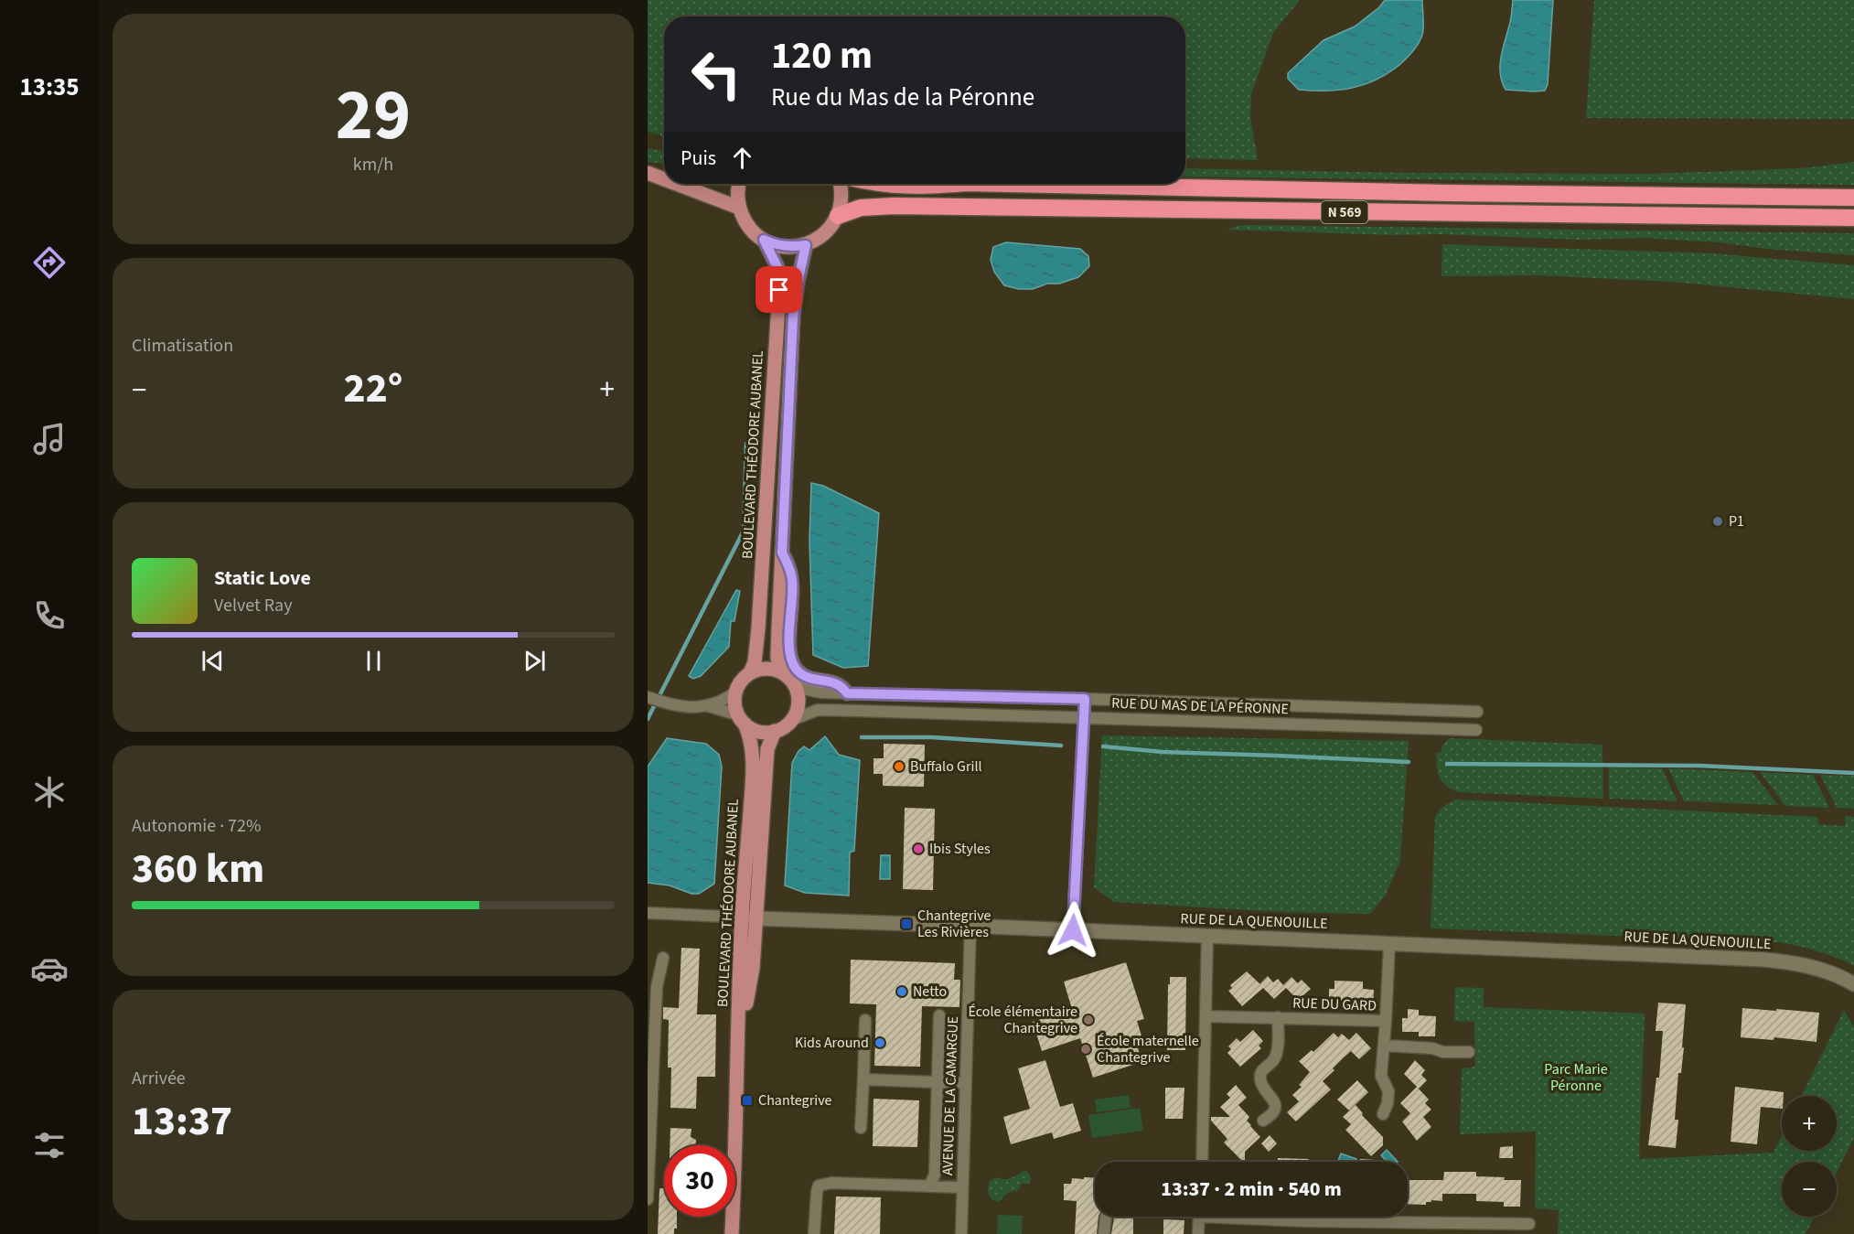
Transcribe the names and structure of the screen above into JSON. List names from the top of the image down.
{
  "streets": {
    "highway": ["N 569"],
    "main road": ["BOULEVARD THÉODORE AUBANEL"],
    "street": [
      "RUE DU MAS DE LA PÉRONNE",
      "RUE DE LA QUENOUILLE",
      "RUE DU GARD",
      "AVENUE DE LA CAMARGUE"
    ]
  },
  "crossings": [
    ["BOULEVARD THÉODORE AUBANEL", "RUE DU MAS DE LA PÉRONNE"],
    ["BOULEVARD THÉODORE AUBANEL", "RUE DE LA QUENOUILLE"],
    ["RUE DE LA QUENOUILLE", "RUE DU GARD"],
    ["RUE DE LA QUENOUILLE", "AVENUE DE LA CAMARGUE"]
  ],
  "parks": ["Parc Marie Péronne"],
  "places": {
    "other": [
      "P1",
      "Buffalo Grill",
      "Ibis Styles",
      "Netto",
      "École élémentaire Chantegrive",
      "Kids Around",
      "École maternelle Chantegrive"
    ],
    "transit": ["Chantegrive Les Rivières", "Chantegrive"]
  },
  "page": {
    "tabs": "13:35",
    "tile": [
      ["29", "km/h"],
      "Climatisation",
      ["Autonomie · 72%", "360 km"],
      ["Arrivée", "13:37"]
    ],
    "turn": ["120 m", "Rue du Mas de la Péronne"],
    "then": "Puis",
    "heat": ["−", "22°", "+"],
    "song": ["Static Love", "Velvet Ray"],
    "map_buttons": ["+", "−"],
    "limit": "30",
    "trip": "13:37 · 2 min · 540 m"
  }
}
